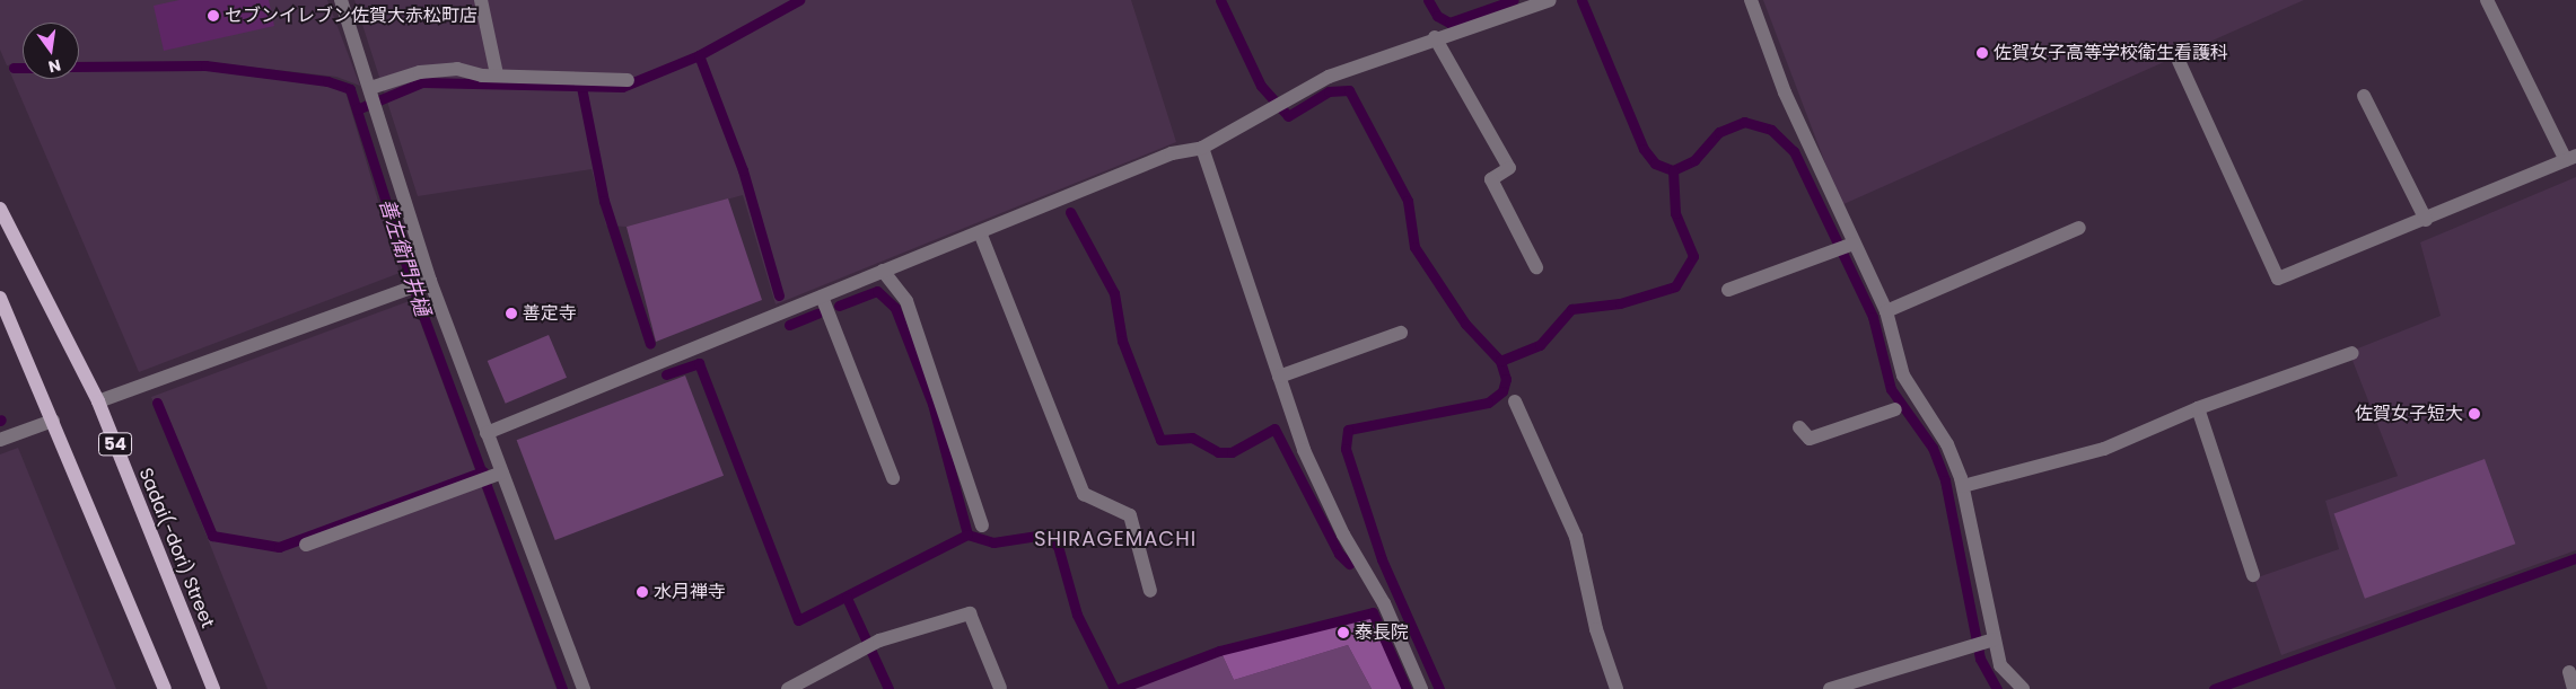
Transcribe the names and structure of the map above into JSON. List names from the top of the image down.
{
  "streets": {
    "main road": ["54", "Sadai(-dori) Street"]
  },
  "districts": ["SHIRAGEMACHI"],
  "water": ["善左衛門井樋"],
  "places": [
    "セブンイレブン佐賀大赤松町店",
    "佐賀女子高等学校衛生看護科",
    "善定寺",
    "佐賀女子短大",
    "水月禅寺",
    "泰長院"
  ],
  "north": "bottom"
}
